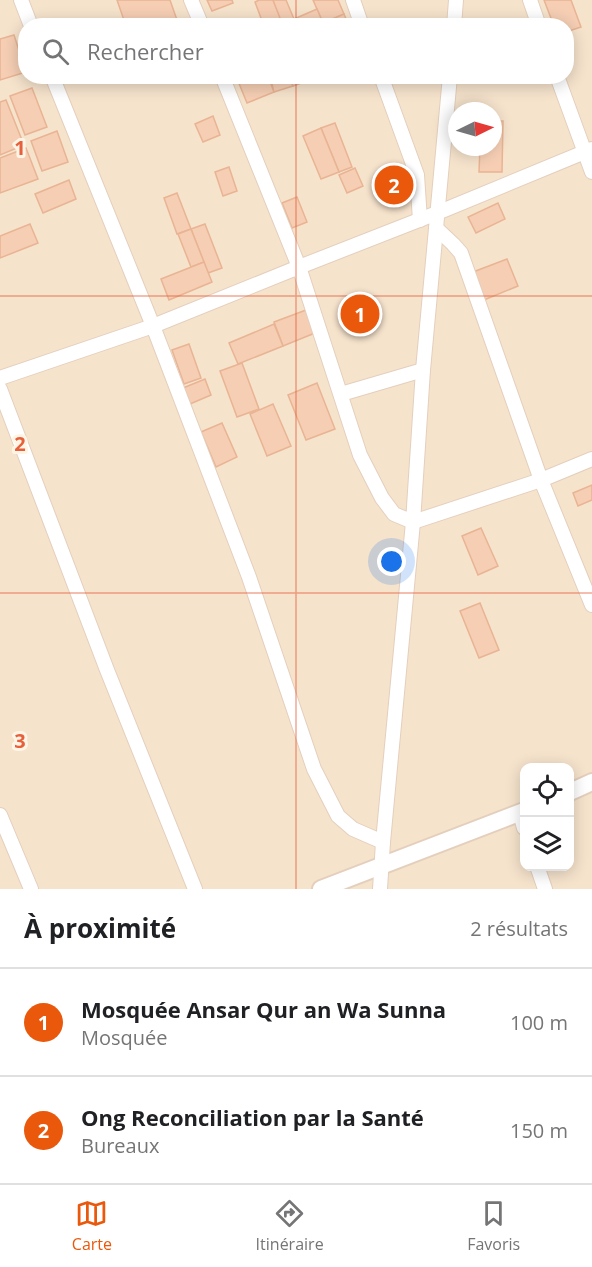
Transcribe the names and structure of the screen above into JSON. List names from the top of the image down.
{
  "north": "right",
  "page": {
    "search": "Rechercher",
    "pins": ["2", "1"],
    "heading": ["À proximité", "2 résultats"],
    "list": [
      {
        "mark": "1",
        "name": "Mosquée Ansar Qur an Wa Sunna",
        "note": "Mosquée",
        "value": "100 m"
      },
      {
        "mark": "2",
        "name": "Ong Reconciliation par la Santé",
        "note": "Bureaux",
        "value": "150 m"
      }
    ],
    "nav": ["Carte", "Itinéraire", "Favoris"]
  },
  "grid": {
    "rows": ["1", "2", "3"]
  }
}
